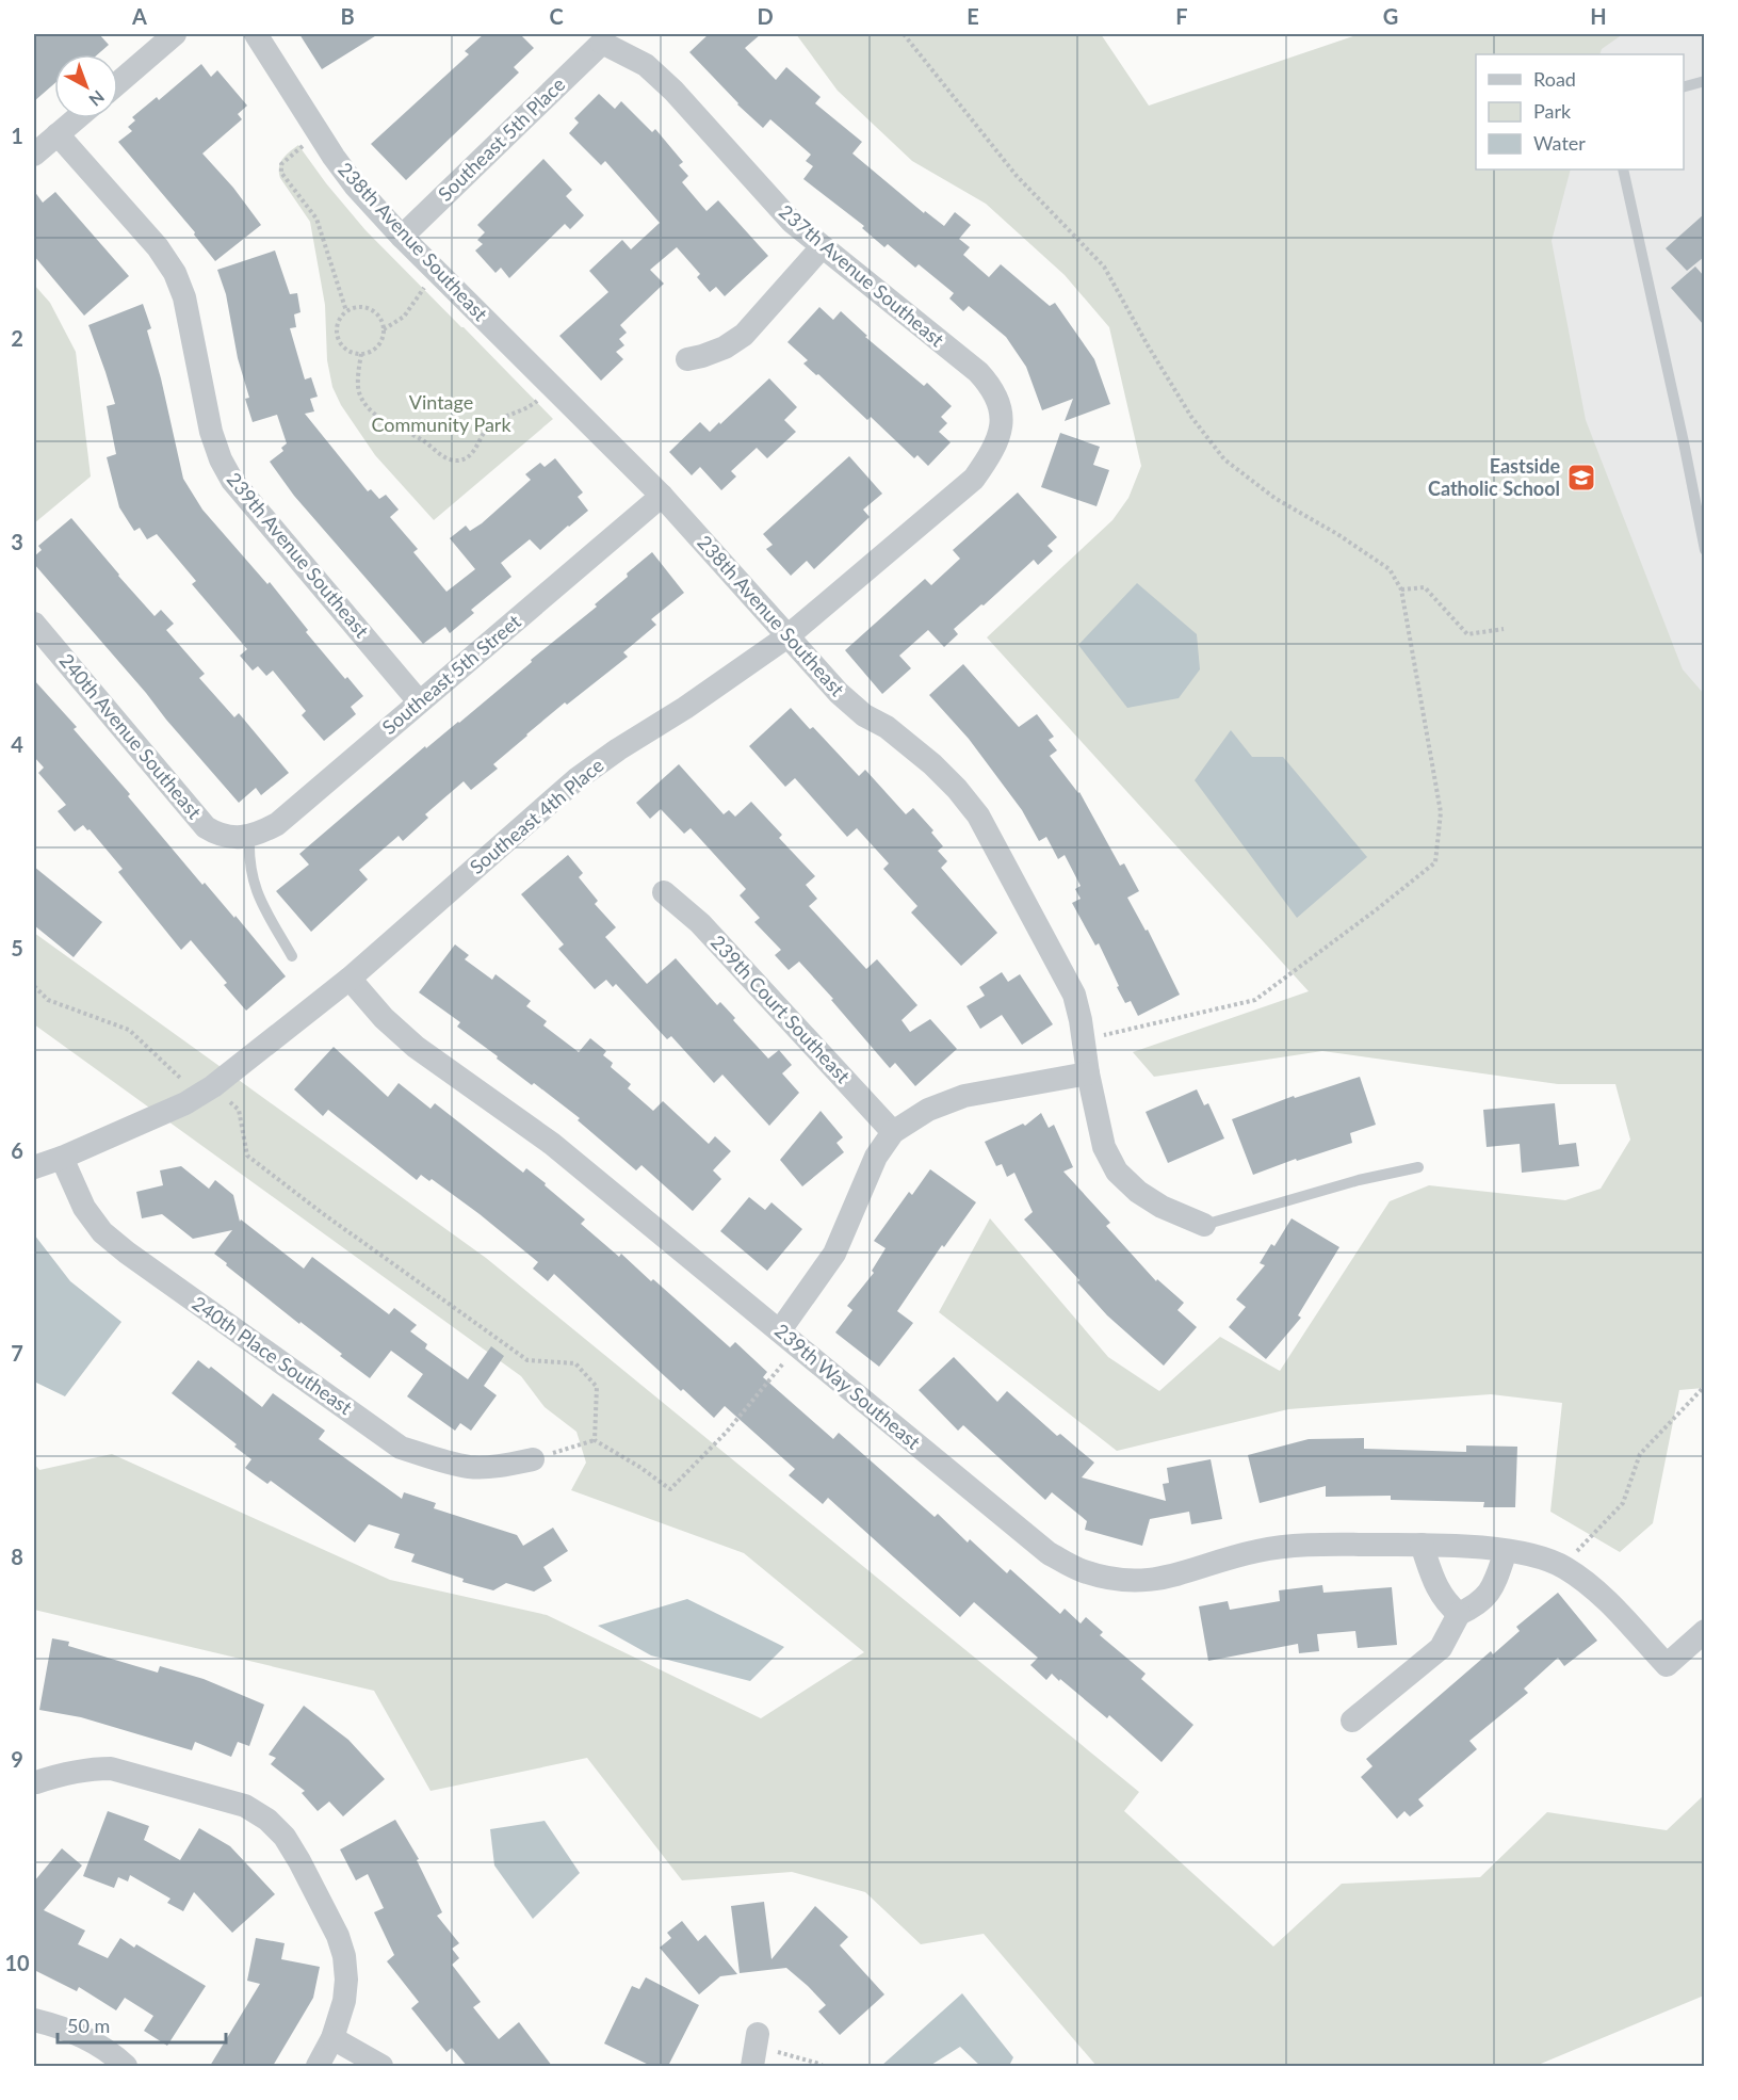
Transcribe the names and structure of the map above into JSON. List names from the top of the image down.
{
  "streets": {
    "street": [
      "Southeast 5th Place",
      "238th Avenue Southeast",
      "237th Avenue Southeast",
      "239th Avenue Southeast",
      "Southeast 5th Street",
      "240th Avenue Southeast",
      "Southeast 4th Place",
      "239th Court Southeast",
      "240th Place Southeast",
      "239th Way Southeast"
    ]
  },
  "crossings": [
    ["Southeast 5th Place", "238th Avenue Southeast"],
    ["Southeast 5th Place", "237th Avenue Southeast"],
    ["238th Avenue Southeast", "Southeast 5th Street"],
    ["238th Avenue Southeast", "Southeast 4th Place"],
    ["237th Avenue Southeast", "Southeast 4th Place"],
    ["239th Avenue Southeast", "Southeast 5th Street"],
    ["Southeast 5th Street", "240th Avenue Southeast"],
    ["Southeast 4th Place", "240th Place Southeast"],
    ["Southeast 4th Place", "239th Way Southeast"]
  ],
  "parks": ["Vintage Community Park"],
  "places": {
    "school or university": ["Eastside Catholic School"]
  },
  "legend": ["Road", "Park", "Water"],
  "scale_bar": "50 m",
  "north": "bottom right",
  "grid": {
    "columns": [
      "A",
      "B",
      "C",
      "D",
      "E",
      "F",
      "G",
      "H"
    ],
    "rows": [
      "1",
      "2",
      "3",
      "4",
      "5",
      "6",
      "7",
      "8",
      "9",
      "10"
    ]
  }
}
